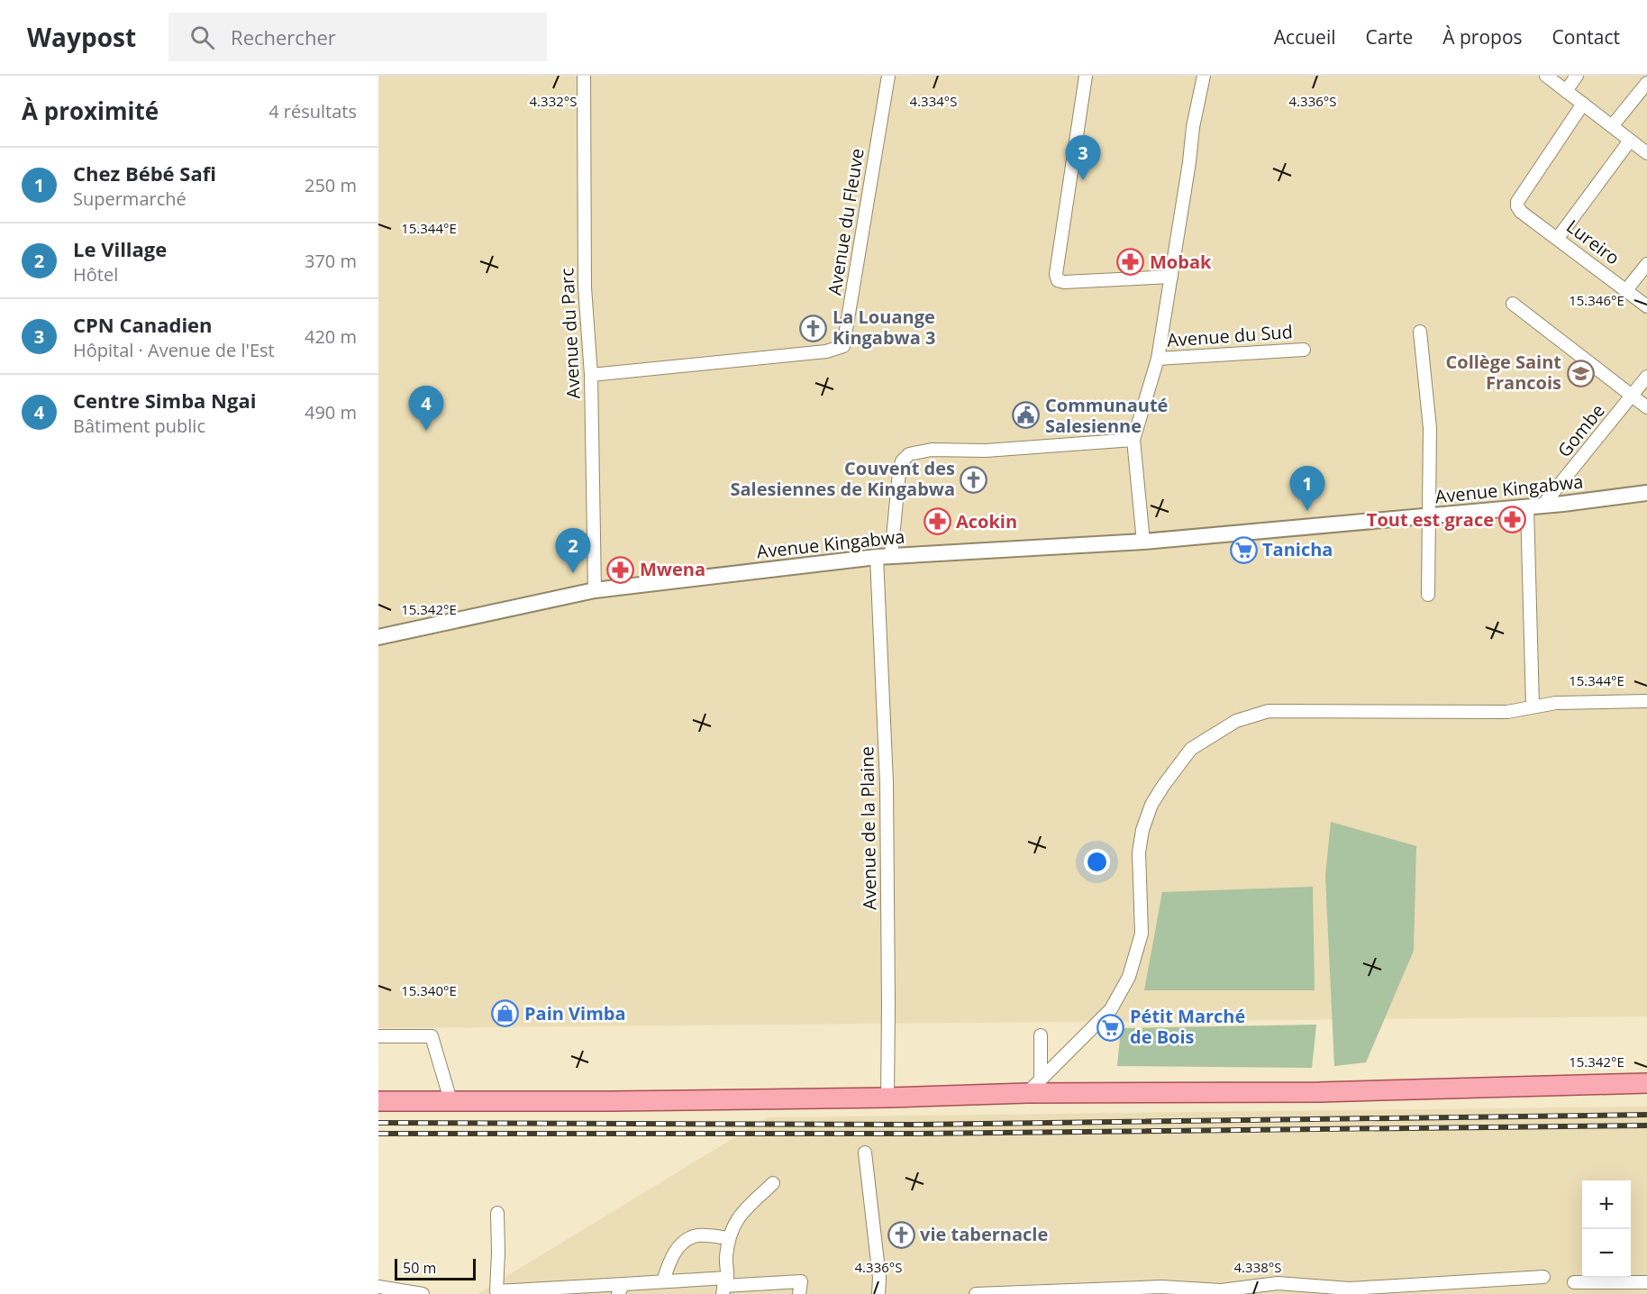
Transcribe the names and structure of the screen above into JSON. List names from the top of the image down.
{
  "streets": {
    "street": [
      "Avenue du Fleuve",
      "Lureiro",
      "Avenue du Parc",
      "Avenue du Sud",
      "Gombe",
      "Avenue Kingabwa",
      "Avenue de la Plaine"
    ]
  },
  "crossings": [
    ["Avenue du Fleuve", "Avenue du Parc"],
    ["Avenue du Parc", "Avenue Kingabwa"],
    ["Gombe", "Avenue Kingabwa"],
    ["Avenue Kingabwa", "Avenue de la Plaine"]
  ],
  "places": {
    "pharmacy": [
      "Mobak",
      "Tout est grace",
      "Acokin",
      "Mwena"
    ],
    "church": ["La Louange Kingabwa 3", "Couvent des Salesiennes de Kingabwa", "vie tabernacle"],
    "school or university": ["Collège Saint Francois"],
    "public building": ["Communauté Salesienne"],
    "supermarket": ["Tanicha", "Pétit Marché de Bois"],
    "shop": ["Pain Vimba"]
  },
  "scale_bar": "50 m",
  "page": {
    "header": "Waypost",
    "search": "Rechercher",
    "nav": [
      "Accueil",
      "Carte",
      "À propos",
      "Contact"
    ],
    "heading": ["À proximité", "4 résultats"],
    "pins": [
      "3",
      "4",
      "1",
      "2"
    ],
    "list": [
      {
        "mark": "1",
        "name": "Chez Bébé Safi",
        "note": "Supermarché",
        "value": "250 m"
      },
      {
        "mark": "2",
        "name": "Le Village",
        "note": "Hôtel",
        "value": "370 m"
      },
      {
        "mark": "3",
        "name": "CPN Canadien",
        "note": "Hôpital · Avenue de l'Est",
        "value": "420 m"
      },
      {
        "mark": "4",
        "name": "Centre Simba Ngai",
        "note": "Bâtiment public",
        "value": "490 m"
      }
    ],
    "map_buttons": ["+", "−"],
    "scale": "50 m"
  },
  "coordinates": [
    "4.332°S",
    "4.334°S",
    "4.336°S",
    "15.344°E",
    "15.346°E",
    "15.342°E",
    "15.340°E",
    "4.338°S"
  ]
}
